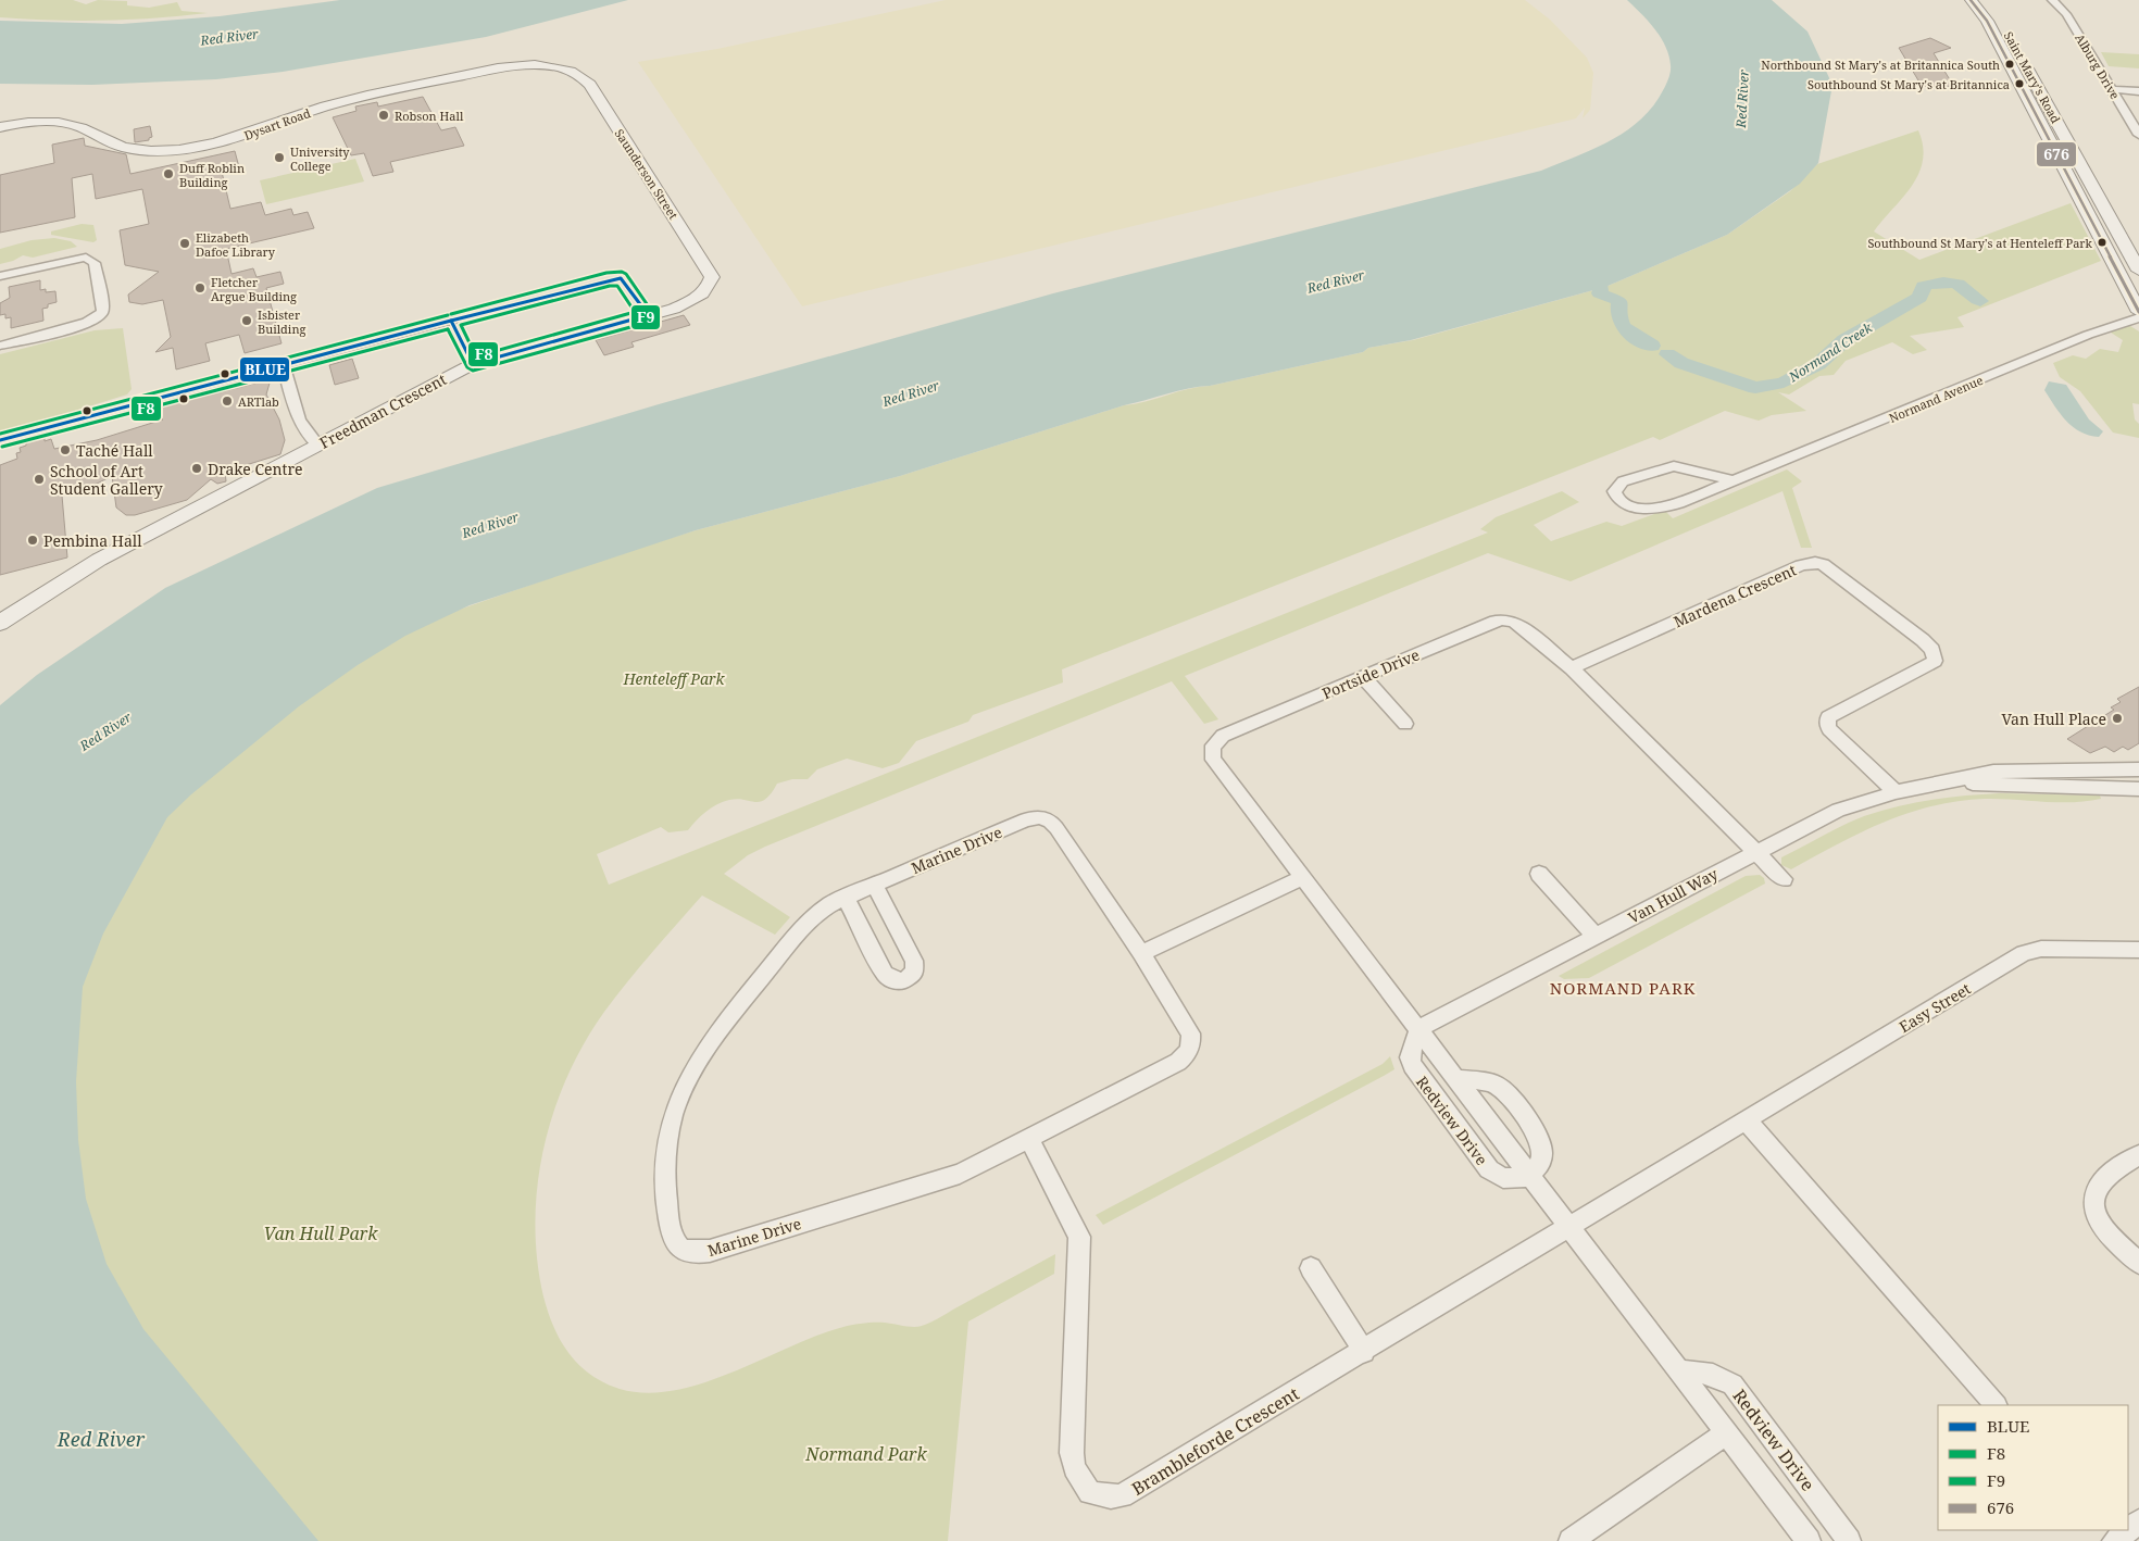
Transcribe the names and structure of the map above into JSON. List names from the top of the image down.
{
  "streets": {
    "street": [
      "Alburg Drive",
      "Saint Mary's Road",
      "Dysart Road",
      "Saunderson Street",
      "Normand Avenue",
      "Freedman Crescent",
      "Mardena Crescent",
      "Portside Drive",
      "Marine Drive",
      "Van Hull Way",
      "Easy Street",
      "Redview Drive",
      "Brambleforde Crescent"
    ]
  },
  "crossings": [
    ["Dysart Road", "Saunderson Street"],
    ["Saunderson Street", "Freedman Crescent"],
    ["Mardena Crescent", "Portside Drive"],
    ["Mardena Crescent", "Van Hull Way"],
    ["Portside Drive", "Van Hull Way"],
    ["Portside Drive", "Redview Drive"],
    ["Marine Drive", "Brambleforde Crescent"],
    ["Van Hull Way", "Redview Drive"],
    ["Easy Street", "Redview Drive"],
    ["Easy Street", "Brambleforde Crescent"],
    ["Redview Drive", "Brambleforde Crescent"]
  ],
  "districts": ["NORMAND PARK"],
  "water": ["Red River", "Normand Creek"],
  "parks": ["Henteleff Park", "Van Hull Park", "Normand Park"],
  "places": [
    "Northbound St Mary's at Britannica South",
    "Southbound St Mary's at Britannica",
    "Robson Hall",
    "University College",
    "Duff Roblin Building",
    "Southbound St Mary's at Henteleff Park",
    "Elizabeth Dafoe Library",
    "Fletcher Argue Building",
    "Isbister Building",
    "ARTlab",
    "Taché Hall",
    "Drake Centre",
    "School of Art Student Gallery",
    "Pembina Hall",
    "Van Hull Place"
  ],
  "lines": [
    "transit line 676",
    "transit line F9",
    "transit line BLUE",
    "transit line F8"
  ],
  "legend": [
    "BLUE",
    "F8",
    "F9",
    "676"
  ]
}
